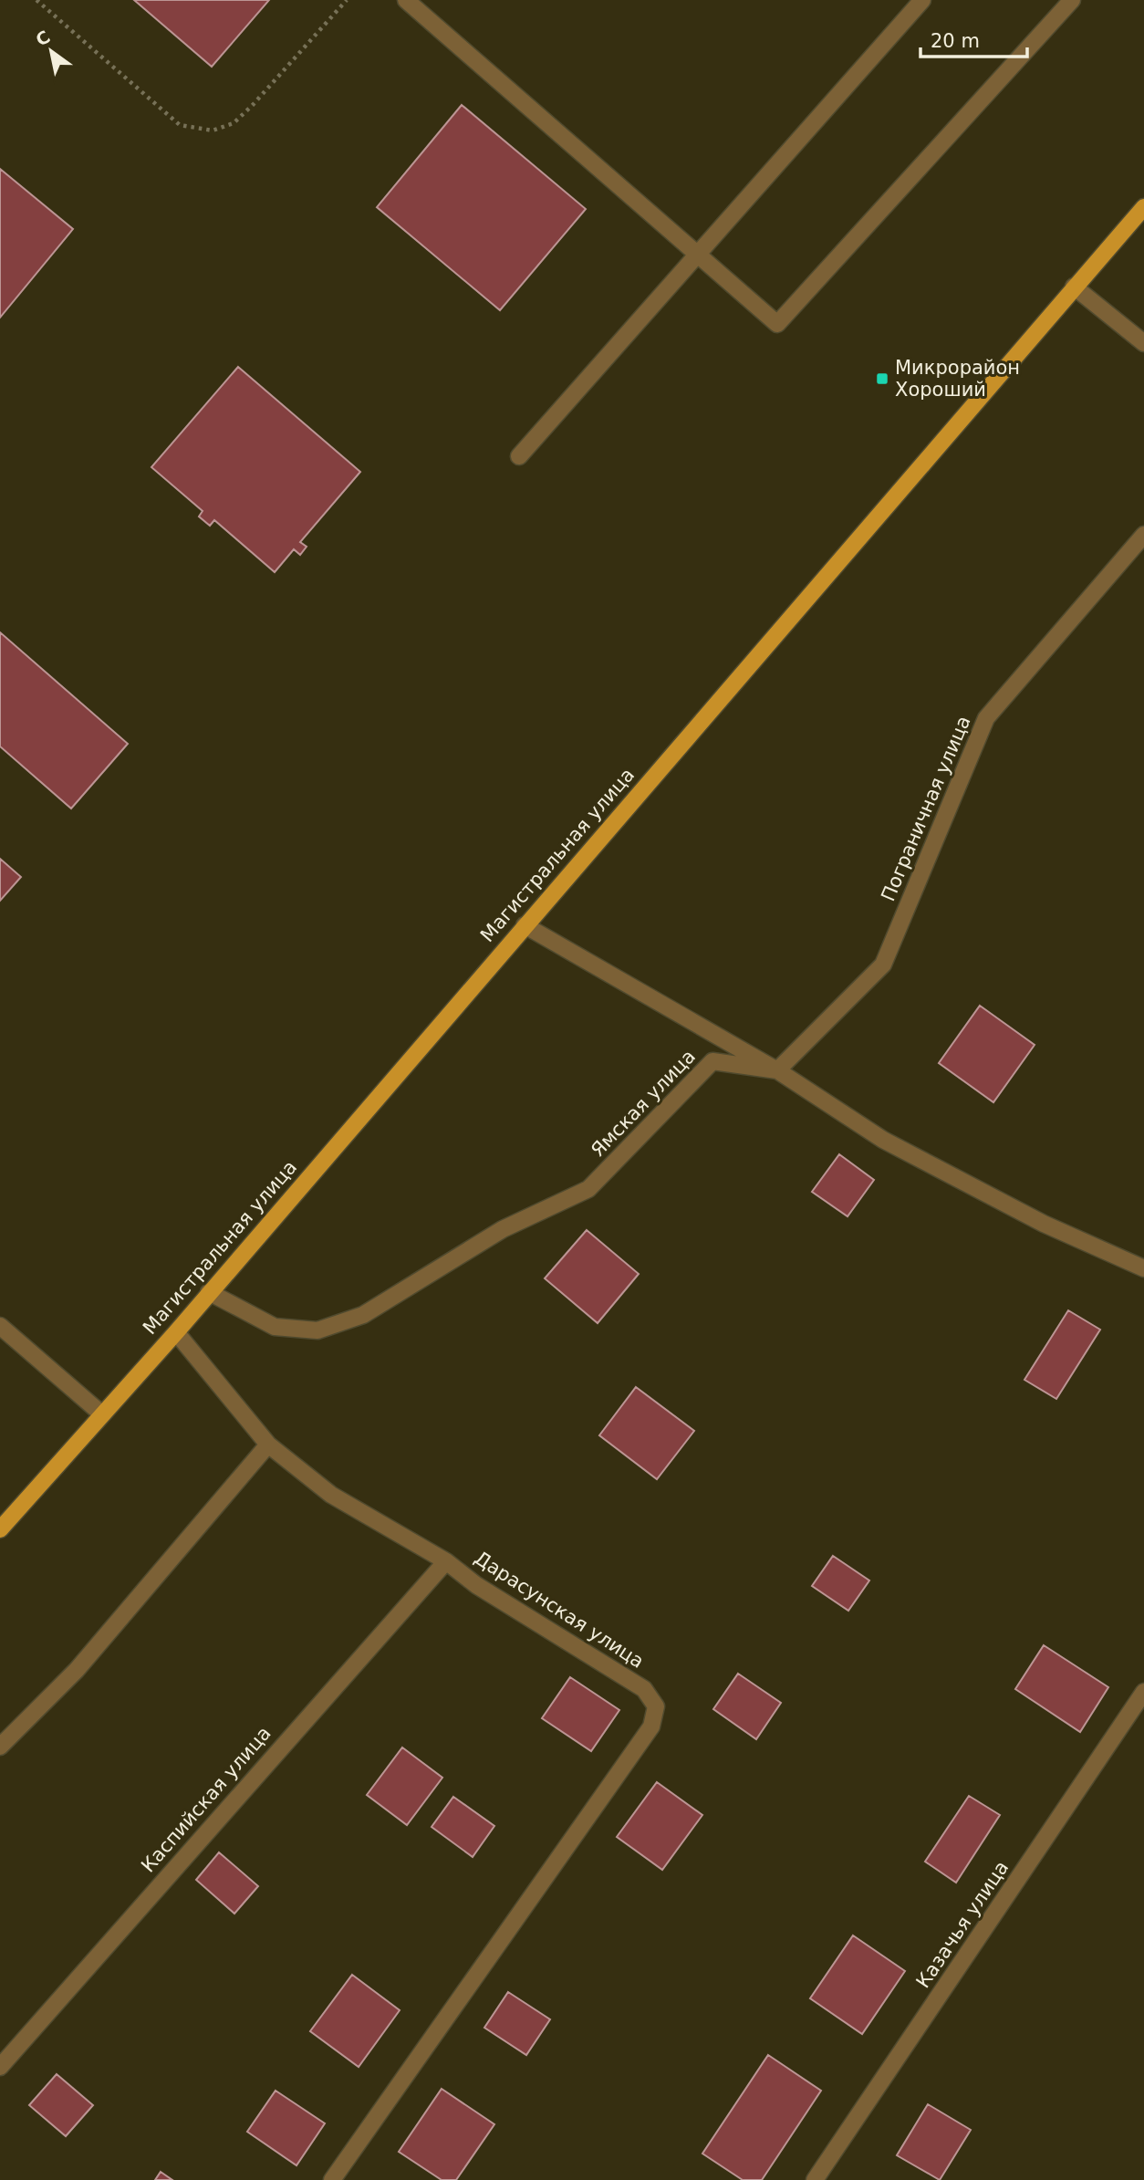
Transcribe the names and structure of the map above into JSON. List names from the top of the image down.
{
  "streets": {
    "main road": ["Магистральная улица"],
    "street": [
      "Пограничная улица",
      "Ямская улица",
      "Дарасунская улица",
      "Каспийская улица",
      "Казачья улица"
    ]
  },
  "crossings": [
    ["Пограничная улица", "Ямская улица"],
    ["Магистральная улица", "Ямская улица"],
    ["Магистральная улица", "Дарасунская улица"],
    ["Дарасунская улица", "Каспийская улица"]
  ],
  "places": {
    "transit": ["Микрорайон Хороший"]
  },
  "scale_bar": "20 m",
  "north": "top left"
}
